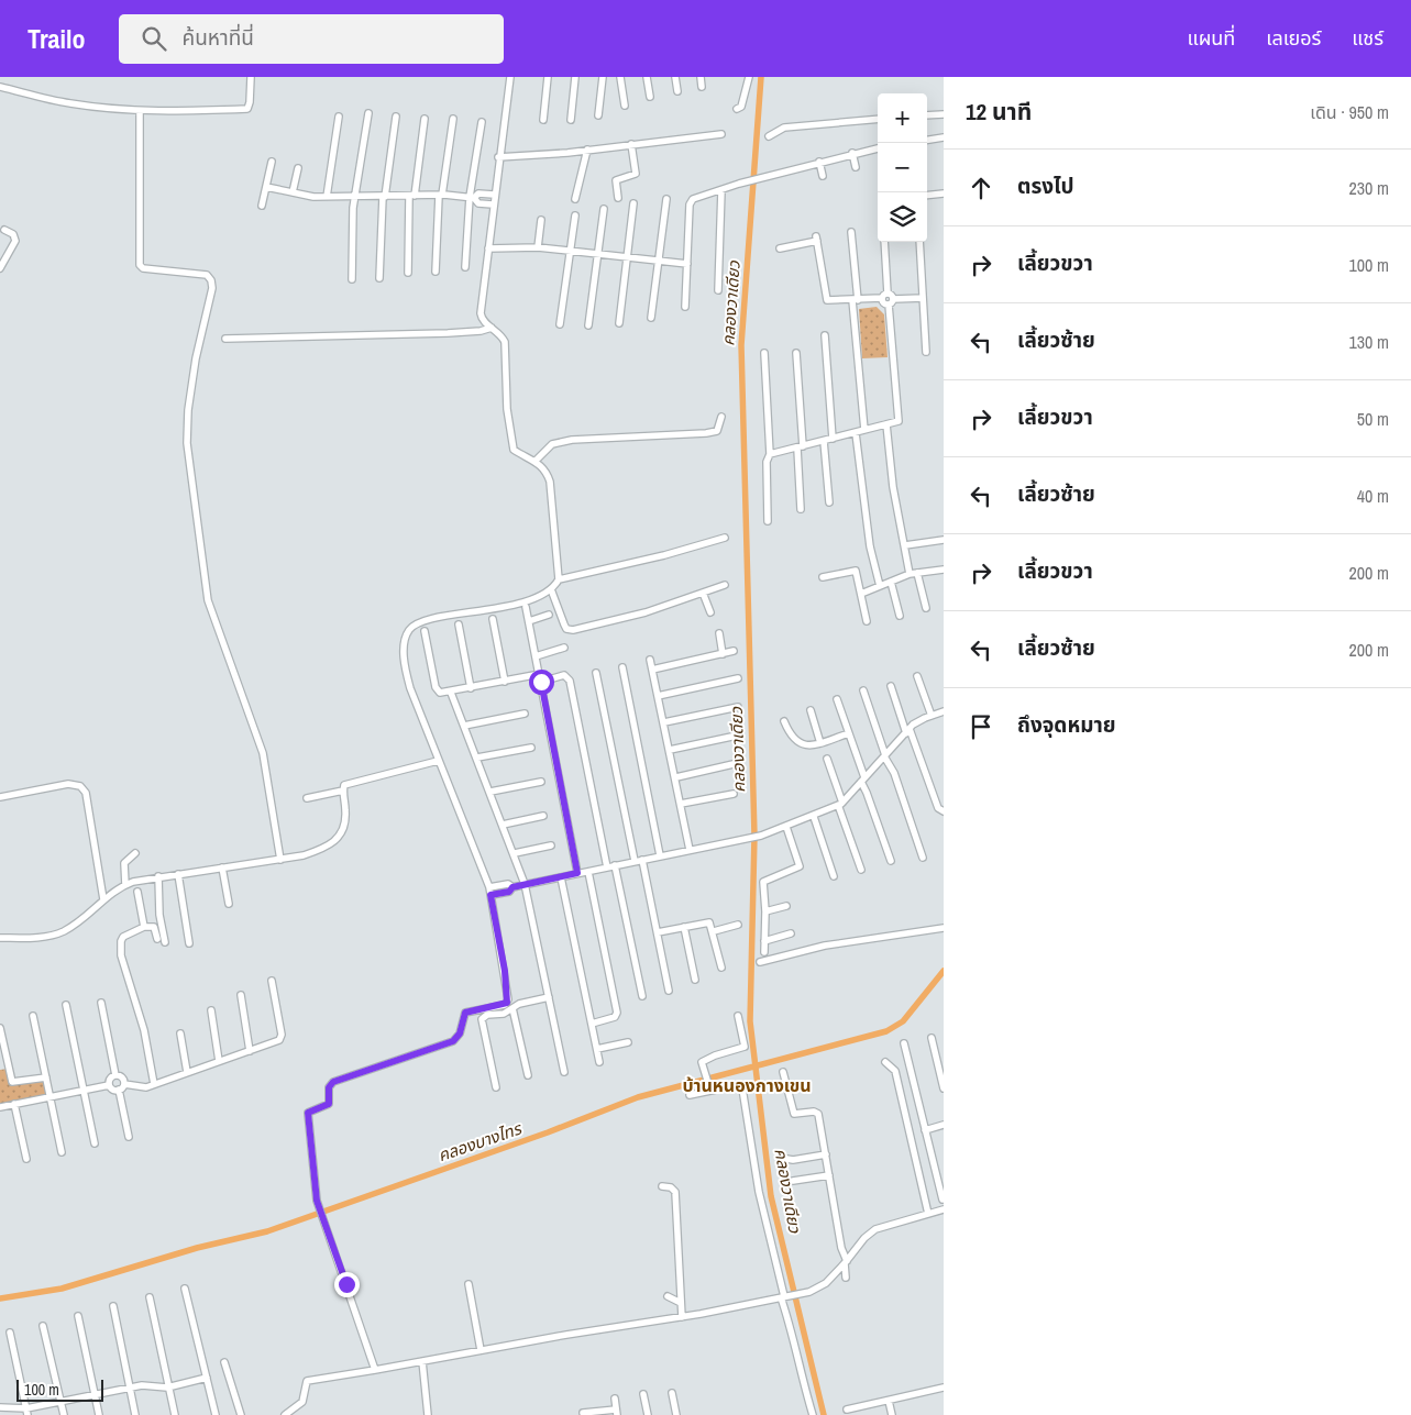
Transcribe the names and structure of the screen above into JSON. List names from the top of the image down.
{
  "districts": ["บ้านหนองกางเขน"],
  "water": ["คลองวาเดียว", "คลองบางไทร"],
  "scale_bar": "100 m",
  "page": {
    "header": "Trailo",
    "search": "ค้นหาที่นี่",
    "nav": ["แผนที่", "เลเยอร์", "แชร์"],
    "heading": ["12 นาที", "เดิน · 950 m"],
    "map_buttons": ["+", "−"],
    "list": [
      ["ตรงไป", "230 m"],
      ["เลี้ยวขวา", "100 m"],
      ["เลี้ยวซ้าย", "130 m"],
      ["เลี้ยวขวา", "50 m"],
      ["เลี้ยวซ้าย", "40 m"],
      ["เลี้ยวขวา", "200 m"],
      ["เลี้ยวซ้าย", "200 m"],
      "ถึงจุดหมาย"
    ],
    "scale": "100 m"
  }
}
